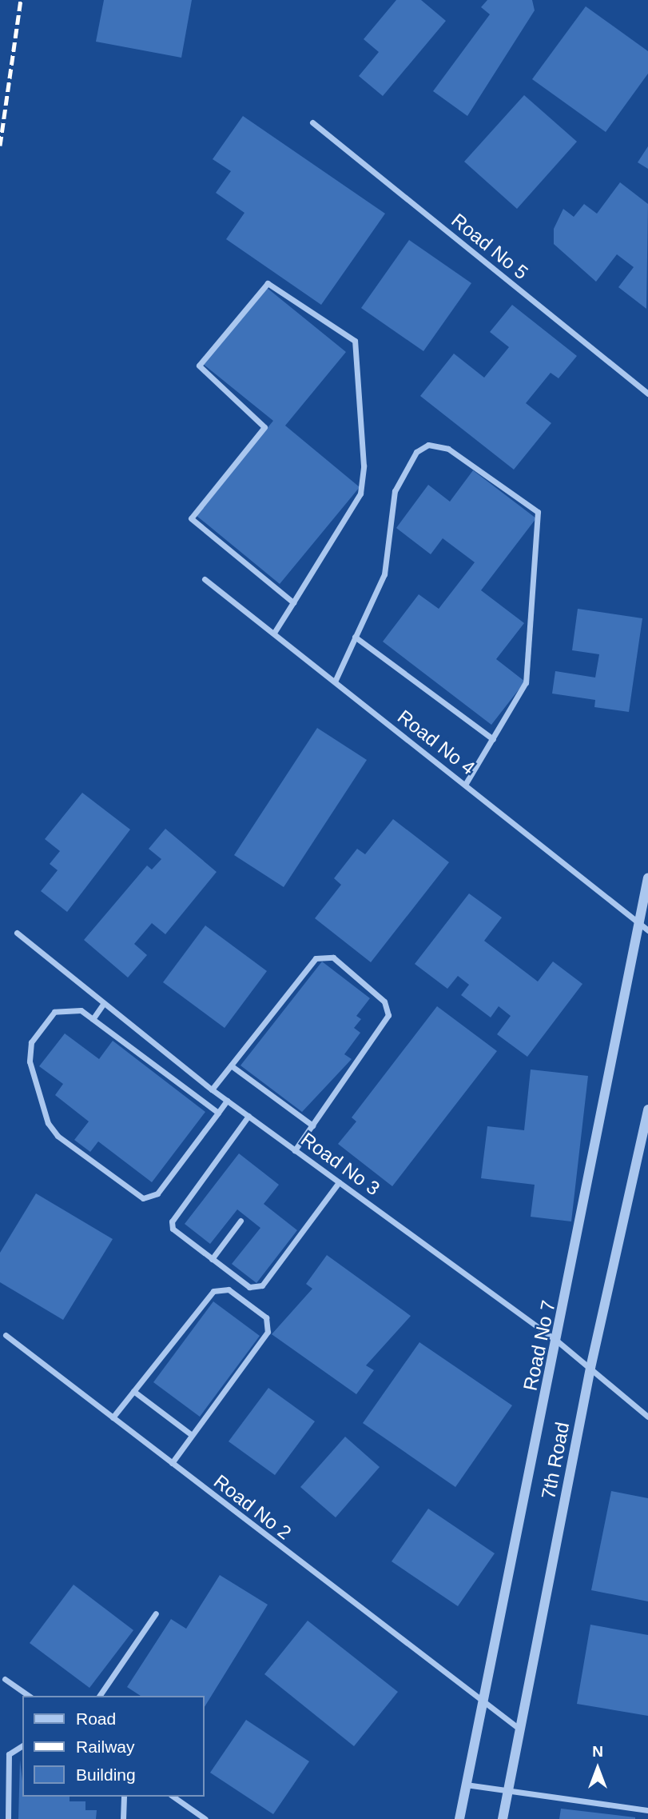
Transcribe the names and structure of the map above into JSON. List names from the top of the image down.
{
  "streets": {
    "street": [
      "Road No 5",
      "Road No 4",
      "Road No 3",
      "Road No 7",
      "7th Road",
      "Road No 2"
    ]
  },
  "crossings": [
    ["Road No 4", "Road No 7"],
    ["Road No 3", "Road No 7"],
    ["Road No 3", "7th Road"],
    ["Road No 7", "Road No 2"],
    ["7th Road", "Road No 2"]
  ],
  "legend": ["Road", "Railway", "Building"],
  "north": "top"
}
